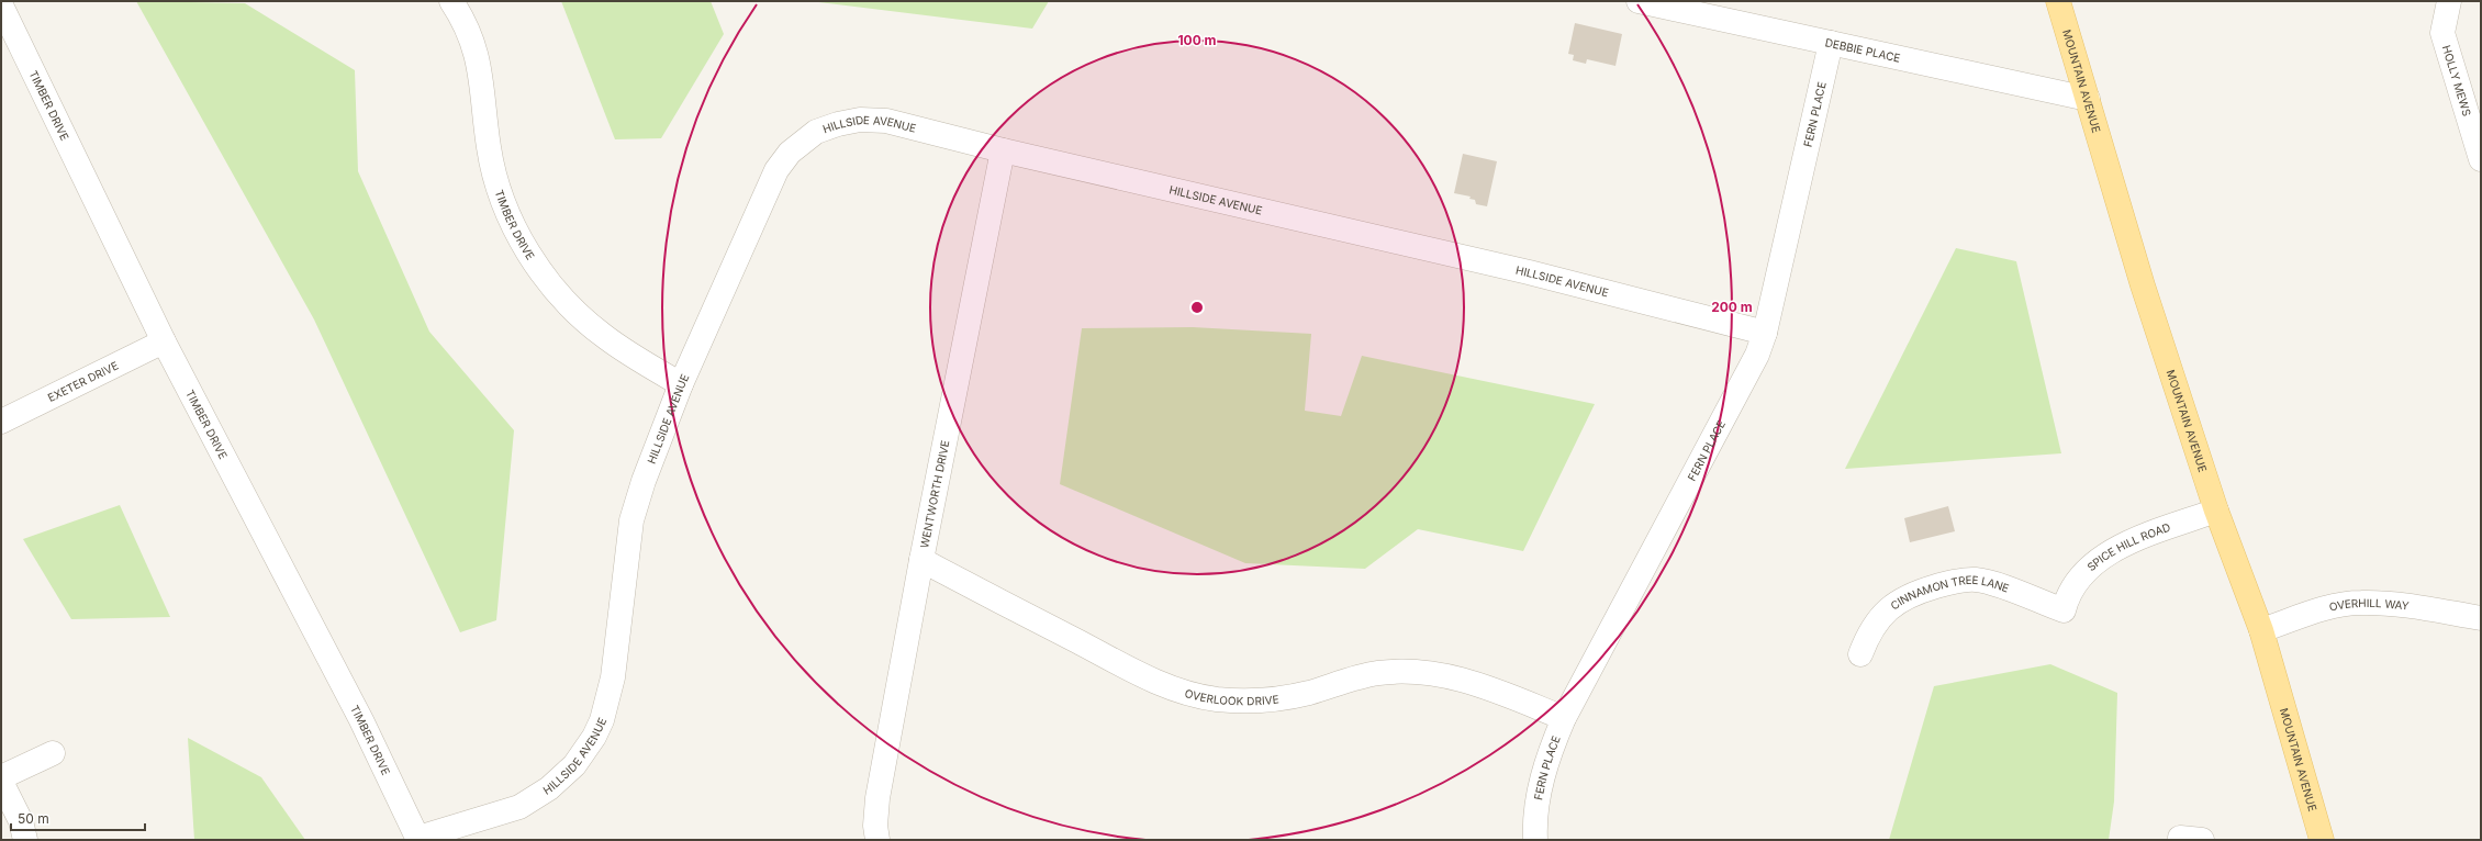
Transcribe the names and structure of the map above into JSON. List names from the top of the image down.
{
  "streets": {
    "main road": ["MOUNTAIN AVENUE"],
    "street": [
      "DEBBIE PLACE",
      "HOLLY MEWS",
      "TIMBER DRIVE",
      "FERN PLACE",
      "HILLSIDE AVENUE",
      "EXETER DRIVE",
      "WENTWORTH DRIVE",
      "SPICE HILL ROAD",
      "CINNAMON TREE LANE",
      "OVERHILL WAY",
      "OVERLOOK DRIVE"
    ]
  },
  "crossings": [
    ["DEBBIE PLACE", "MOUNTAIN AVENUE"],
    ["DEBBIE PLACE", "FERN PLACE"],
    ["MOUNTAIN AVENUE", "SPICE HILL ROAD"],
    ["MOUNTAIN AVENUE", "OVERHILL WAY"],
    ["TIMBER DRIVE", "HILLSIDE AVENUE"],
    ["TIMBER DRIVE", "EXETER DRIVE"],
    ["FERN PLACE", "HILLSIDE AVENUE"],
    ["FERN PLACE", "OVERLOOK DRIVE"],
    ["HILLSIDE AVENUE", "WENTWORTH DRIVE"],
    ["WENTWORTH DRIVE", "OVERLOOK DRIVE"],
    ["SPICE HILL ROAD", "CINNAMON TREE LANE"]
  ],
  "scale_bar": "50 m",
  "rings": ["100 m", "200 m"]
}
